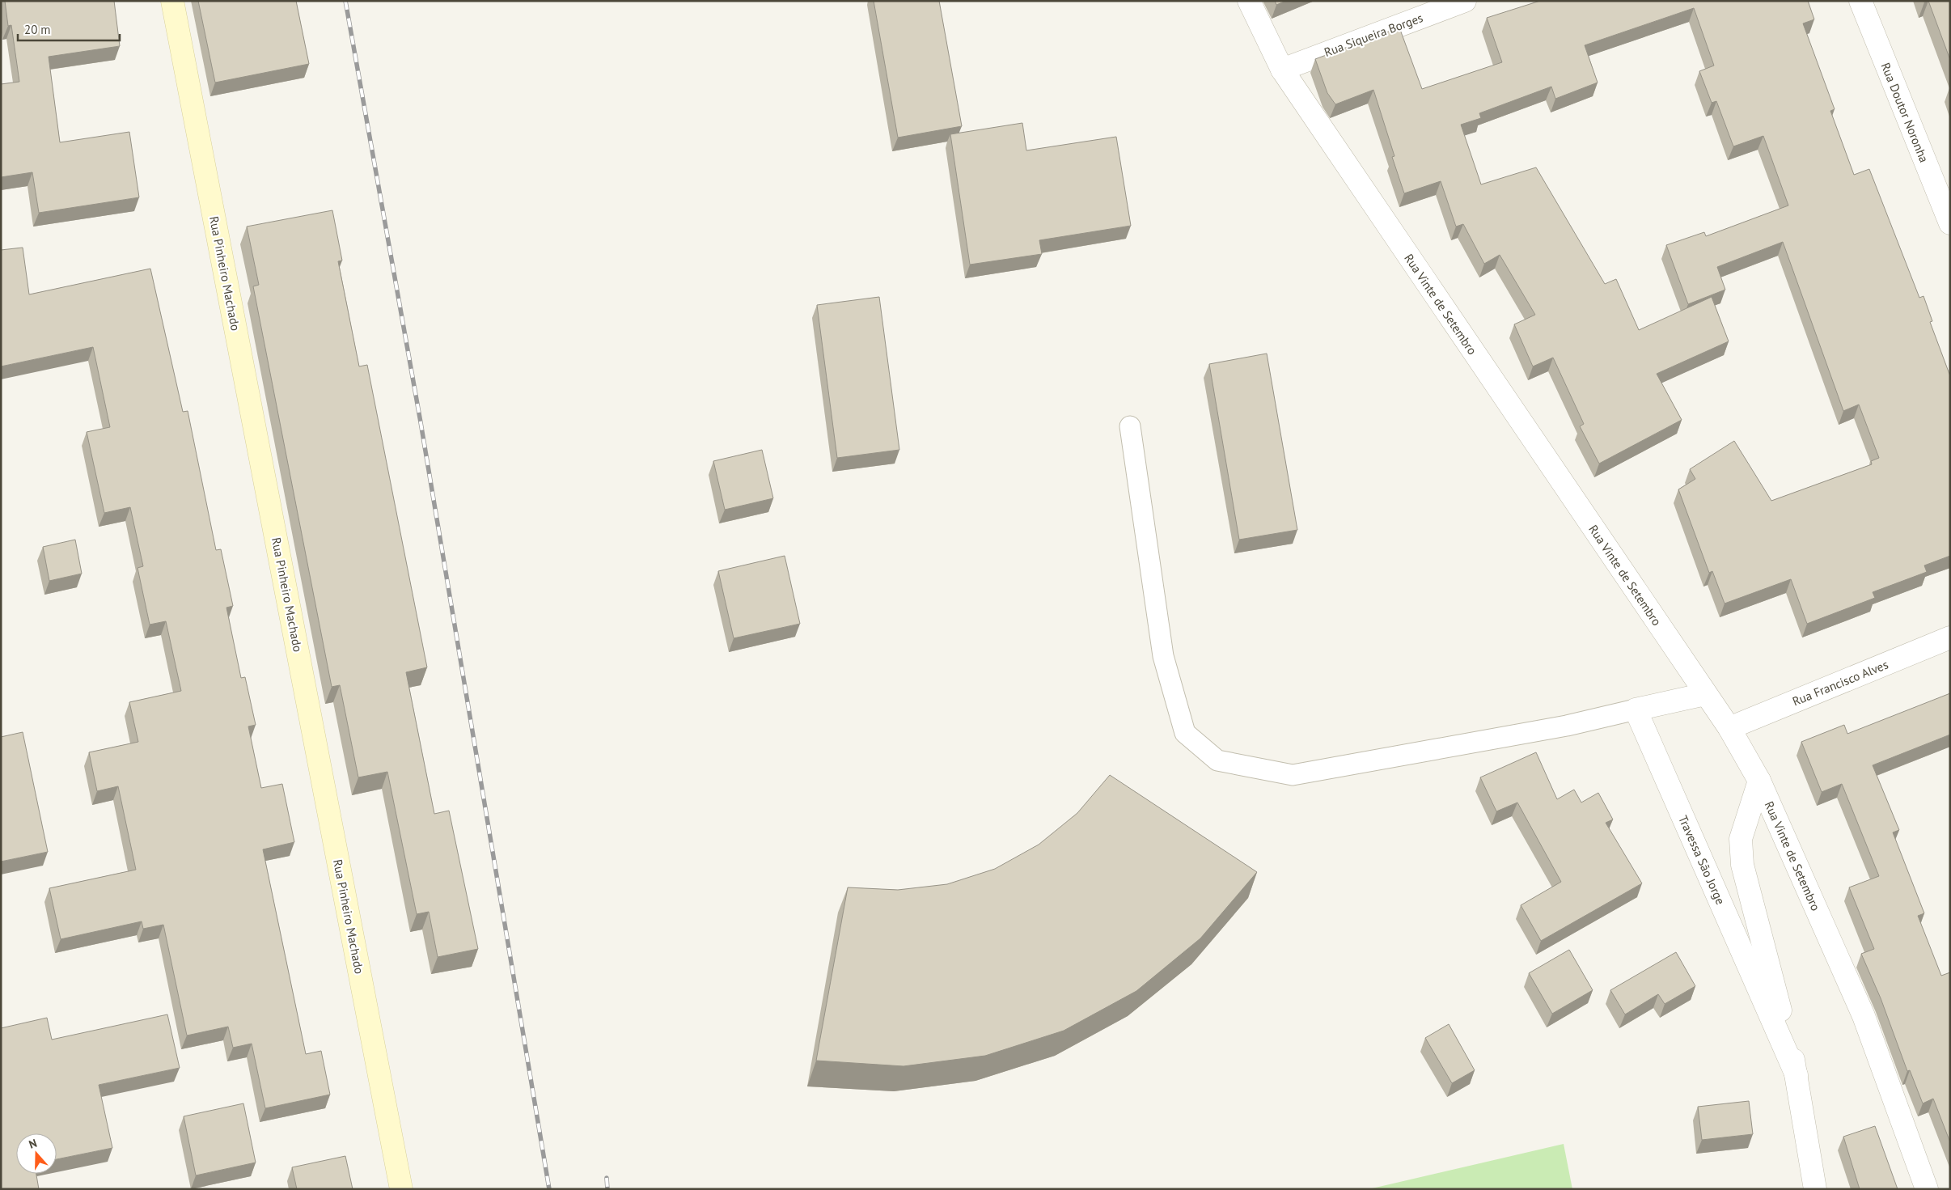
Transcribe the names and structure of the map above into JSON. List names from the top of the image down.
{
  "streets": {
    "main road": ["Rua Pinheiro Machado"],
    "street": [
      "Rua Siqueira Borges",
      "Rua Doutor Noronha",
      "Rua Vinte de Setembro",
      "Rua Francisco Alves",
      "Travessa São Jorge"
    ]
  },
  "crossings": [
    ["Rua Siqueira Borges", "Rua Vinte de Setembro"],
    ["Rua Vinte de Setembro", "Rua Francisco Alves"],
    ["Rua Vinte de Setembro", "Travessa São Jorge"]
  ],
  "scale_bar": "20 m",
  "north": "top"
}
